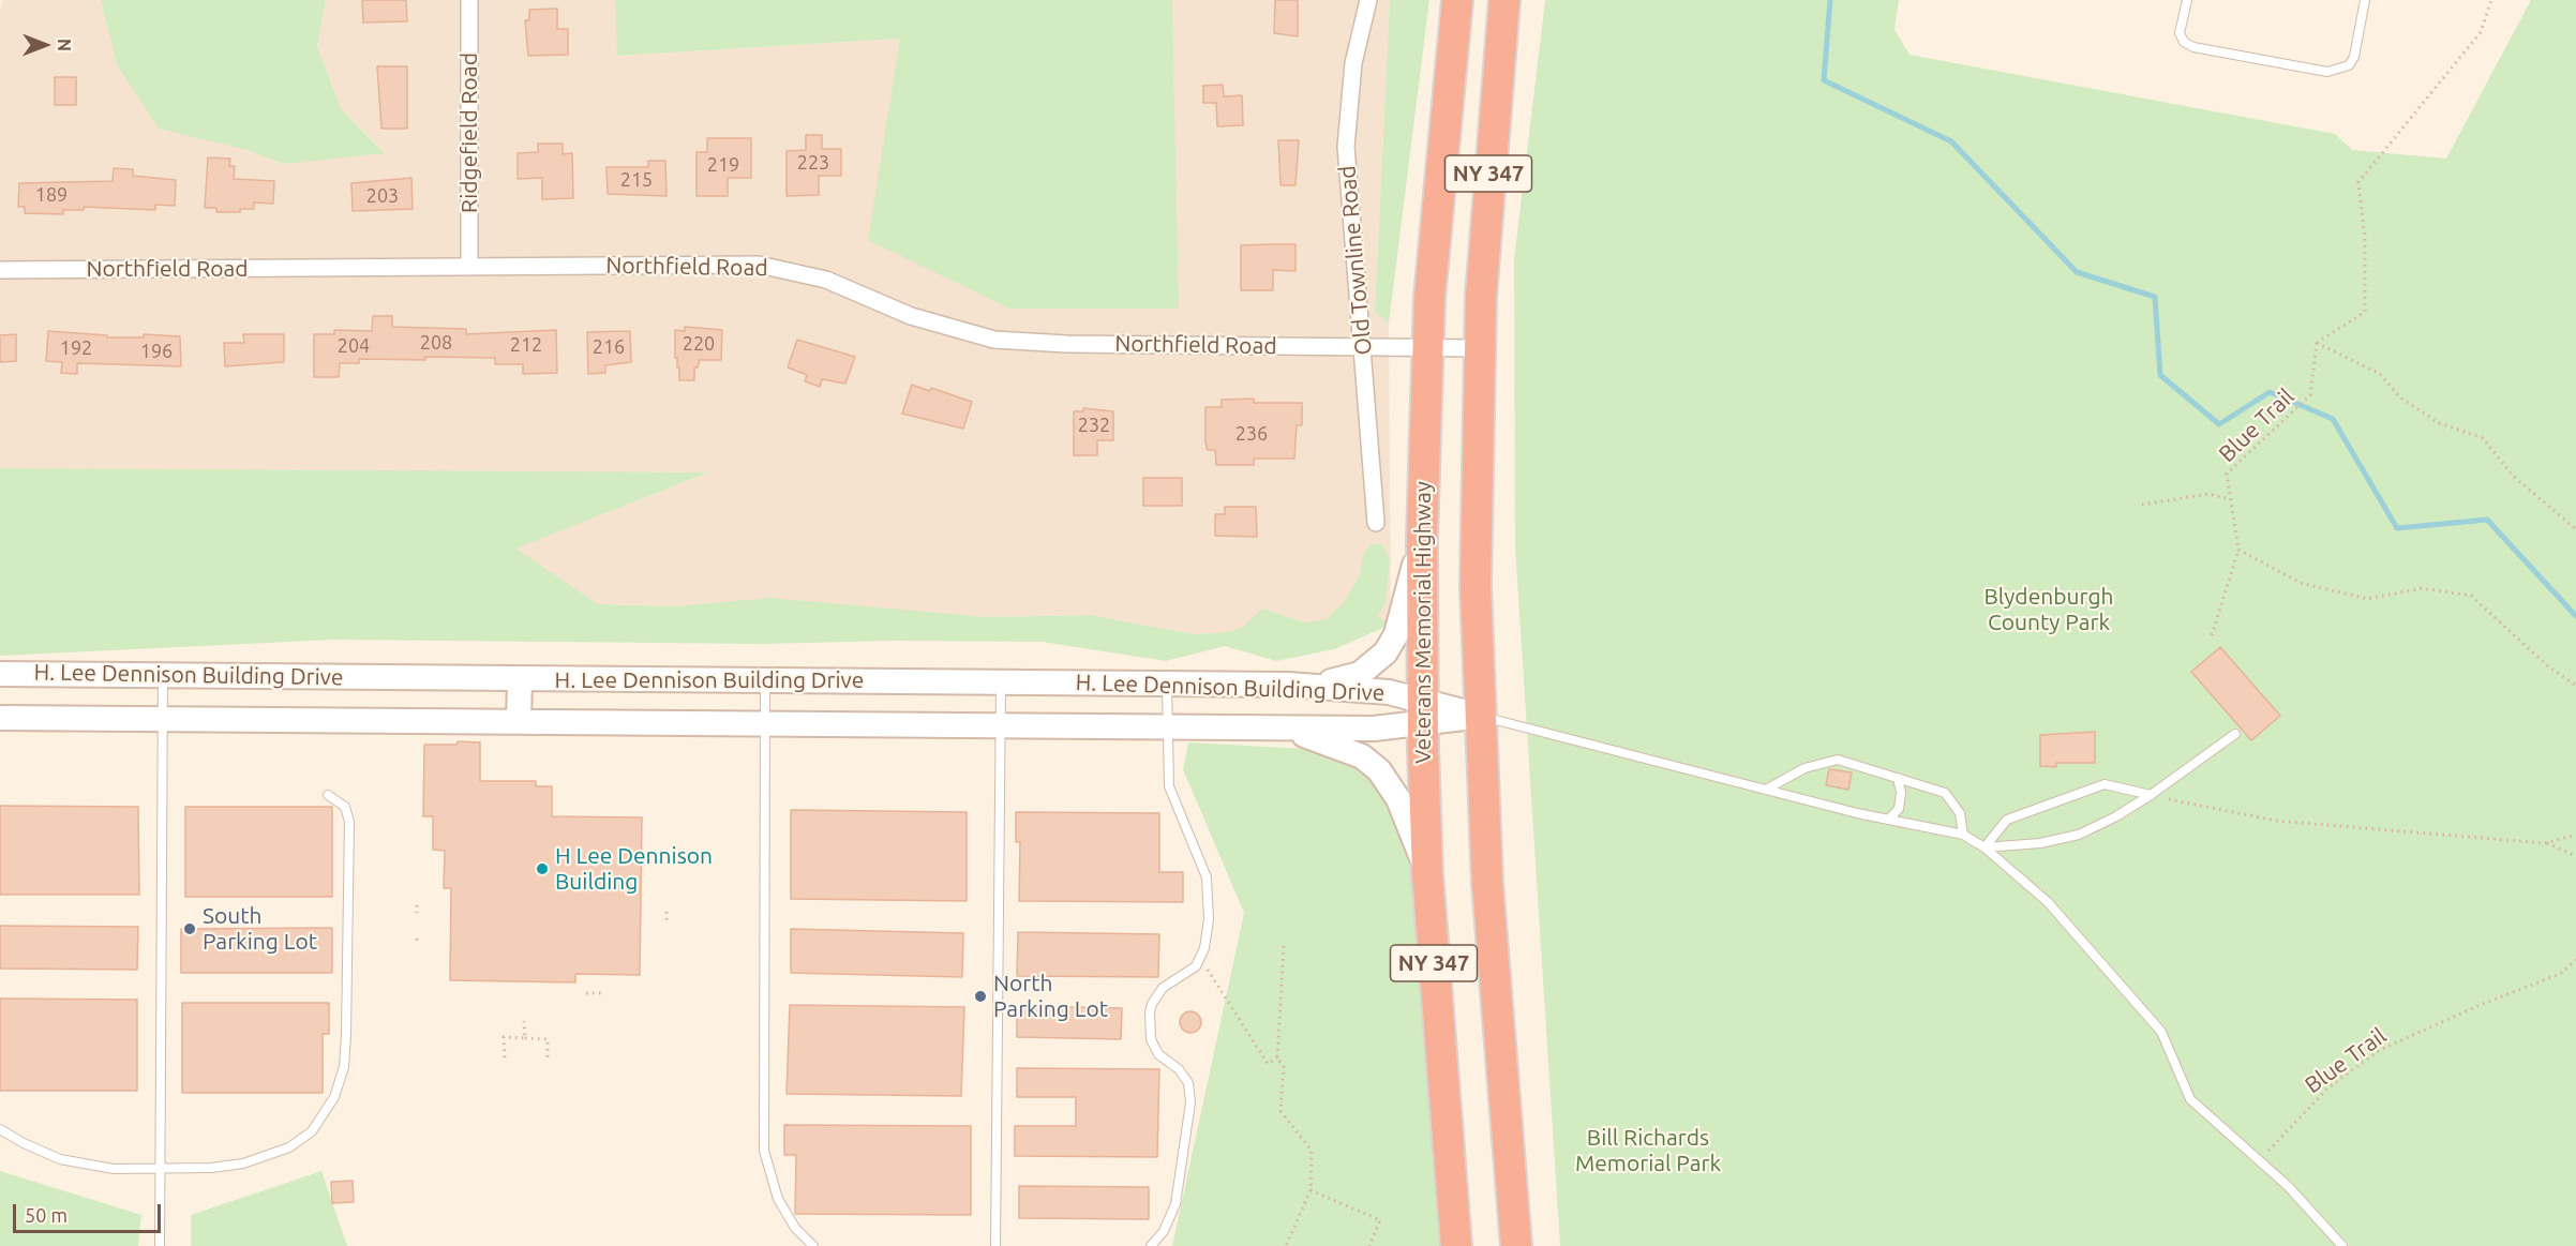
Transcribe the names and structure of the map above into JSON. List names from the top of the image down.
{
  "streets": {
    "highway": ["NY 347", "Veterans Memorial Highway"],
    "street": [
      "Ridgefield Road",
      "Old Townline Road",
      "Northfield Road",
      "H. Lee Dennison Building Drive"
    ],
    "path": ["Blue Trail"]
  },
  "crossings": [
    ["Ridgefield Road", "Northfield Road"],
    ["NY 347", "Northfield Road"],
    ["NY 347", "H. Lee Dennison Building Drive"],
    ["Old Townline Road", "Northfield Road"],
    ["Northfield Road", "Veterans Memorial Highway"],
    ["Veterans Memorial Highway", "H. Lee Dennison Building Drive"]
  ],
  "parks": ["Blydenburgh County Park", "Bill Richards Memorial Park"],
  "places": ["H Lee Dennison Building", "South Parking Lot", "North Parking Lot"],
  "house_numbers": [
    "223",
    "219",
    "215",
    "189",
    "203",
    "208",
    "220",
    "212",
    "204",
    "216",
    "192",
    "196",
    "232",
    "236"
  ],
  "scale_bar": "50 m",
  "north": "right"
}
